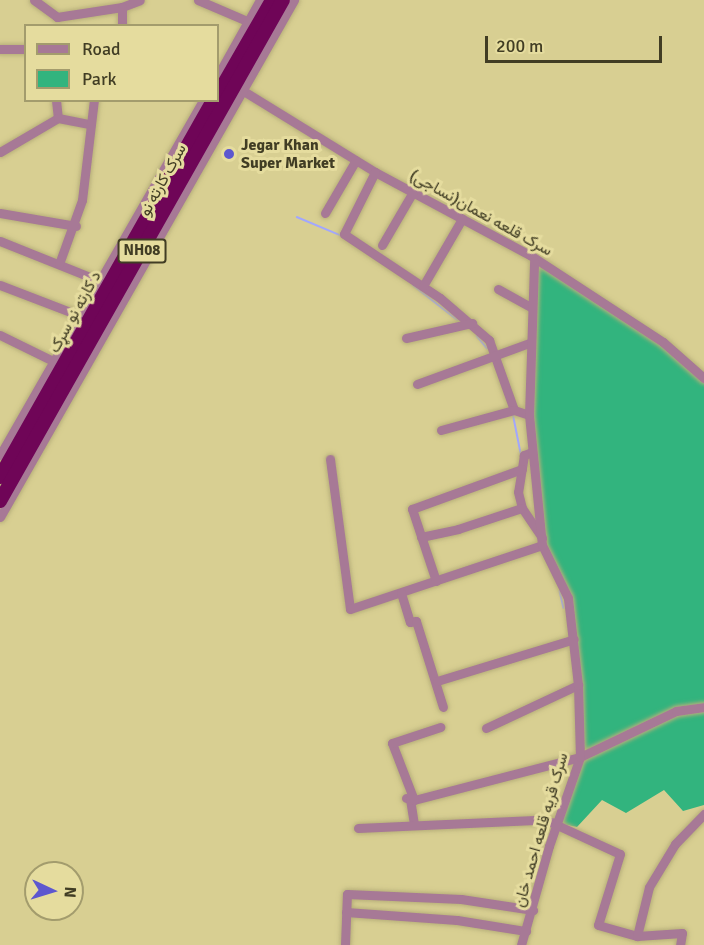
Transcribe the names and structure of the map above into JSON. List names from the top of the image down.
{
  "streets": {
    "highway": ["سرک کارته نو", "NH08", "د کارته نو سړک"],
    "street": ["سرک قلعه نعمان(نساجی)", "سرک قریه قلعه احمد خان"]
  },
  "crossings": [
    ["سرک کارته نو", "سرک قلعه نعمان(نساجی)"],
    ["سرک کارته نو", "د کارته نو سړک"],
    ["سرک قلعه نعمان(نساجی)", "سرک قریه قلعه احمد خان"]
  ],
  "places": ["Jegar Khan Super Market"],
  "legend": ["Road", "Park"],
  "scale_bar": "200 m",
  "north": "right"
}
